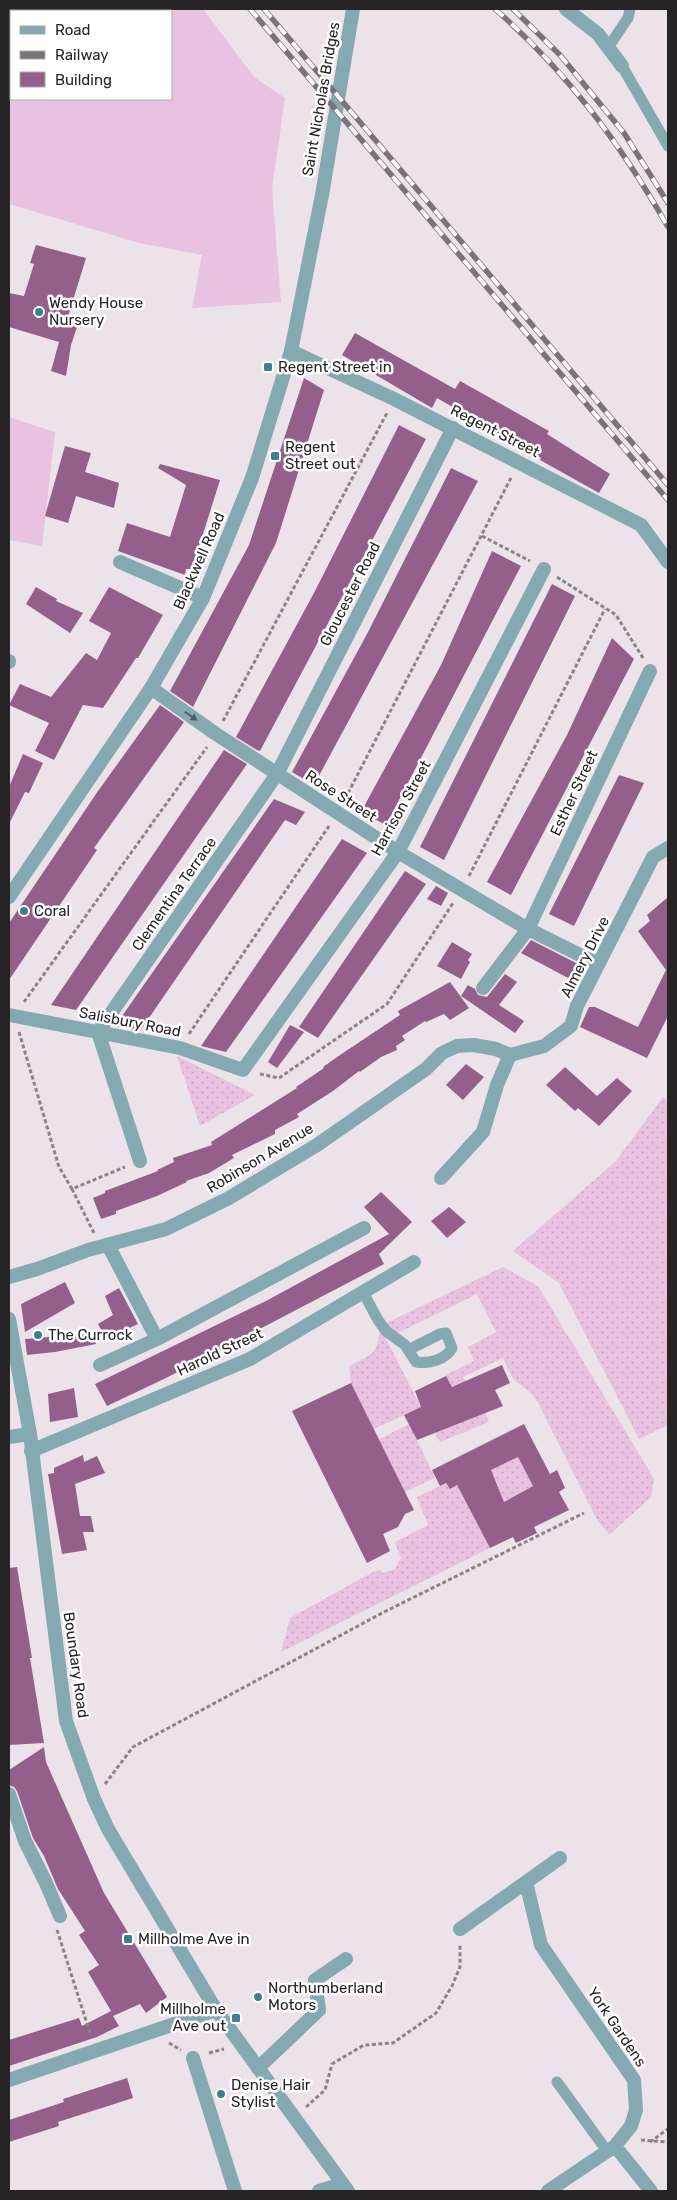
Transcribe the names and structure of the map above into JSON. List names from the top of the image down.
{
  "streets": {
    "street": [
      "Saint Nicholas Bridges",
      "Regent Street",
      "Blackwell Road",
      "Gloucester Road",
      "Esther Street",
      "Rose Street",
      "Harrison Street",
      "Clementina Terrace",
      "Almery Drive",
      "Salisbury Road",
      "Robinson Avenue",
      "Harold Street",
      "Boundary Road",
      "York Gardens"
    ]
  },
  "crossings": [
    ["Saint Nicholas Bridges", "Blackwell Road"],
    ["Regent Street", "Blackwell Road"],
    ["Regent Street", "Gloucester Road"],
    ["Blackwell Road", "Rose Street"],
    ["Gloucester Road", "Rose Street"],
    ["Gloucester Road", "Clementina Terrace"],
    ["Esther Street", "Rose Street"],
    ["Rose Street", "Harrison Street"],
    ["Rose Street", "Clementina Terrace"],
    ["Rose Street", "Almery Drive"],
    ["Harrison Street", "Salisbury Road"],
    ["Clementina Terrace", "Salisbury Road"],
    ["Almery Drive", "Robinson Avenue"],
    ["Harold Street", "Boundary Road"]
  ],
  "places": {
    "other": [
      "Wendy House Nursery",
      "Coral",
      "The Currock",
      "Northumberland Motors",
      "Denise Hair Stylist"
    ],
    "transit": [
      "Regent Street in",
      "Regent Street out",
      "Millholme Ave in",
      "Millholme Ave out"
    ]
  },
  "legend": ["Road", "Railway", "Building"]
}
